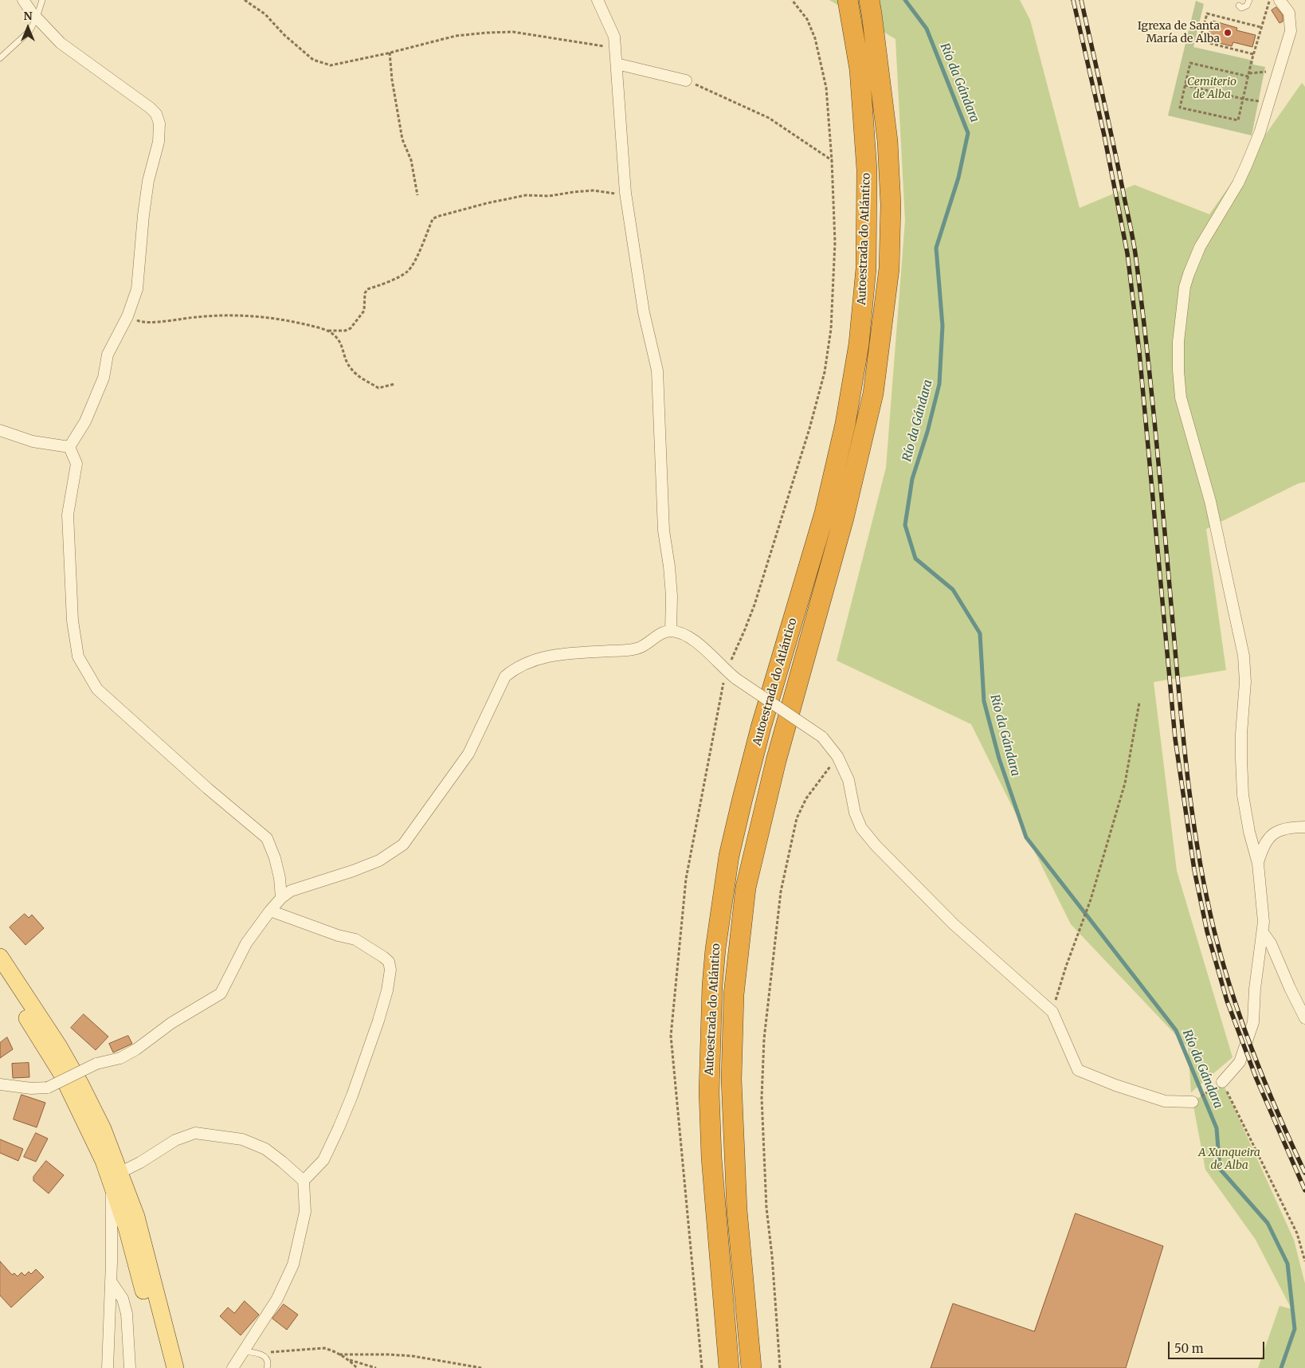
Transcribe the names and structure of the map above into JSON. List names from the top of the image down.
{
  "streets": {
    "highway": ["Autoestrada do Atlántico"]
  },
  "water": ["Río da Gándara"],
  "parks": ["Cemiterio de Alba", "A Xunqueira de Alba"],
  "places": ["Igrexa de Santa María de Alba"],
  "scale_bar": "50 m",
  "north": "top"
}
